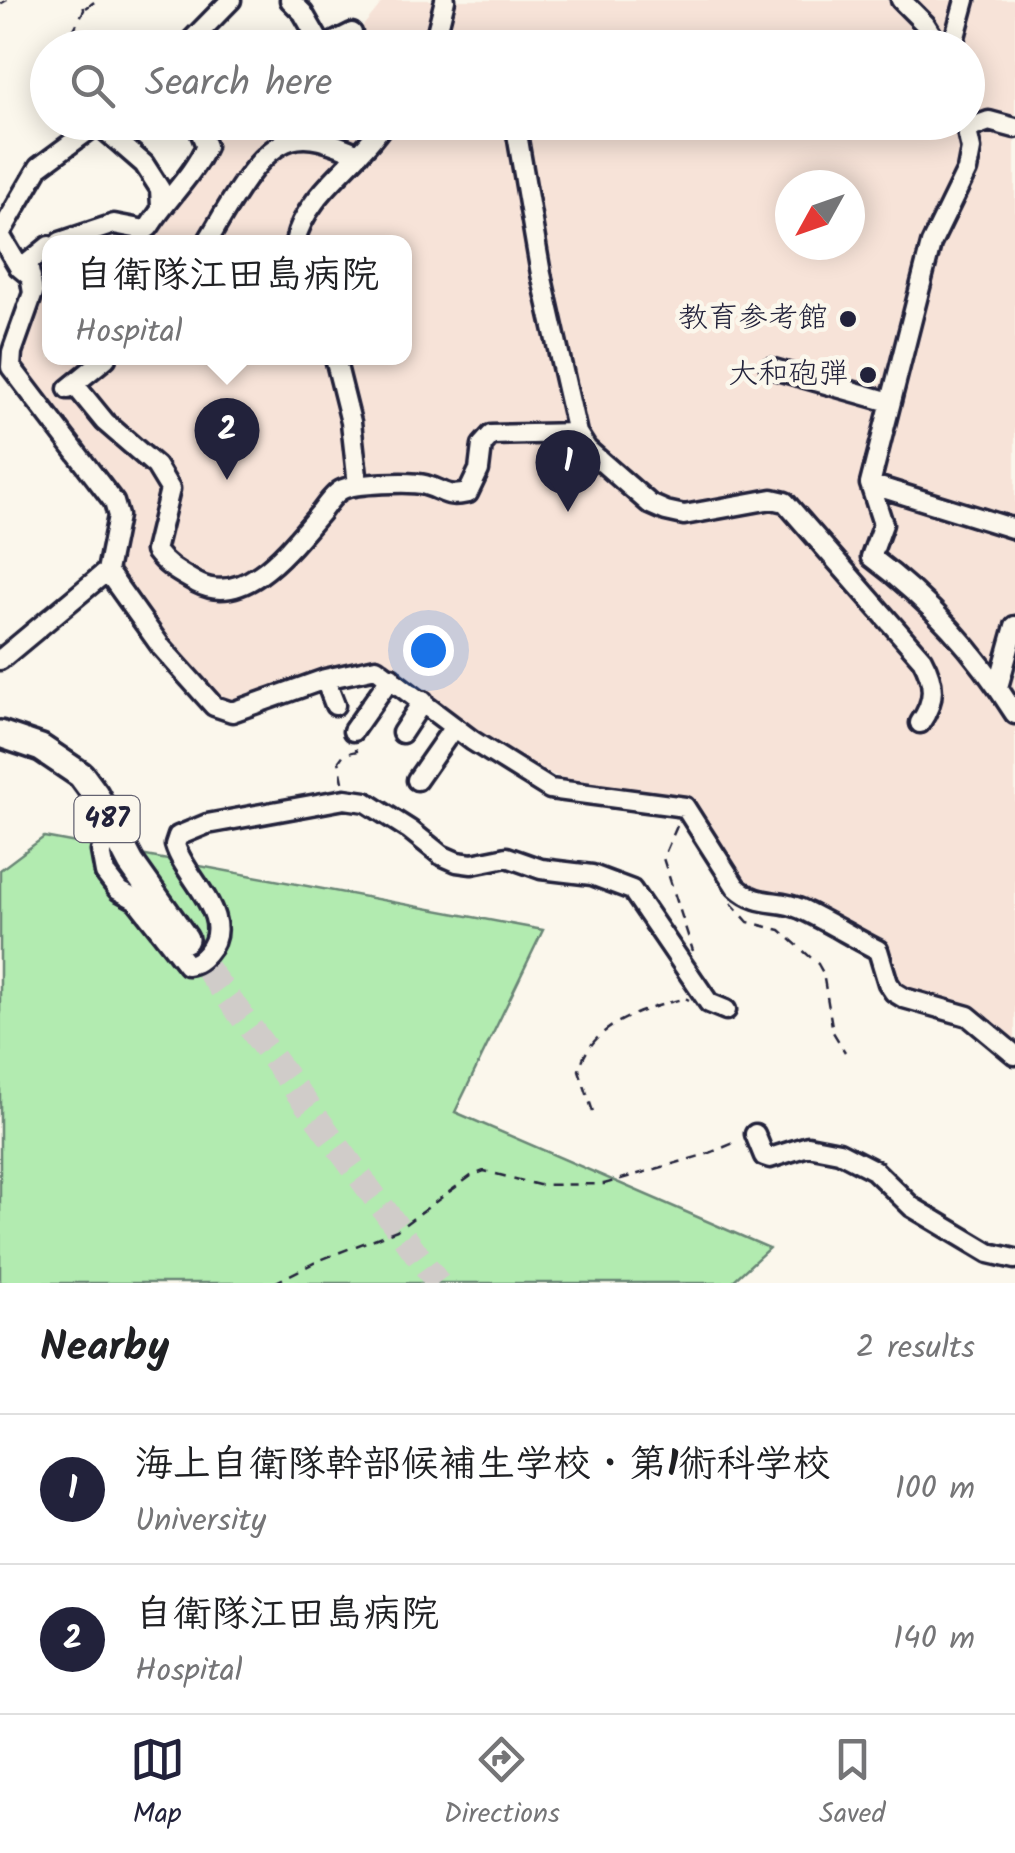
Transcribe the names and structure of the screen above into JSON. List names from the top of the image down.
{
  "streets": {
    "highway": ["487"]
  },
  "places": ["教育参考館", "大和砲弾"],
  "north": "bottom left",
  "page": {
    "search": "Search here",
    "popup": ["自衛隊江田島病院", "Hospital"],
    "pins": ["2", "1"],
    "heading": ["Nearby", "2 results"],
    "list": [
      {
        "mark": "1",
        "name": "海上自衛隊幹部候補生学校・第1術科学校",
        "note": "University",
        "value": "100 m"
      },
      {
        "mark": "2",
        "name": "自衛隊江田島病院",
        "note": "Hospital",
        "value": "140 m"
      }
    ],
    "nav": ["Map", "Directions", "Saved"]
  }
}
